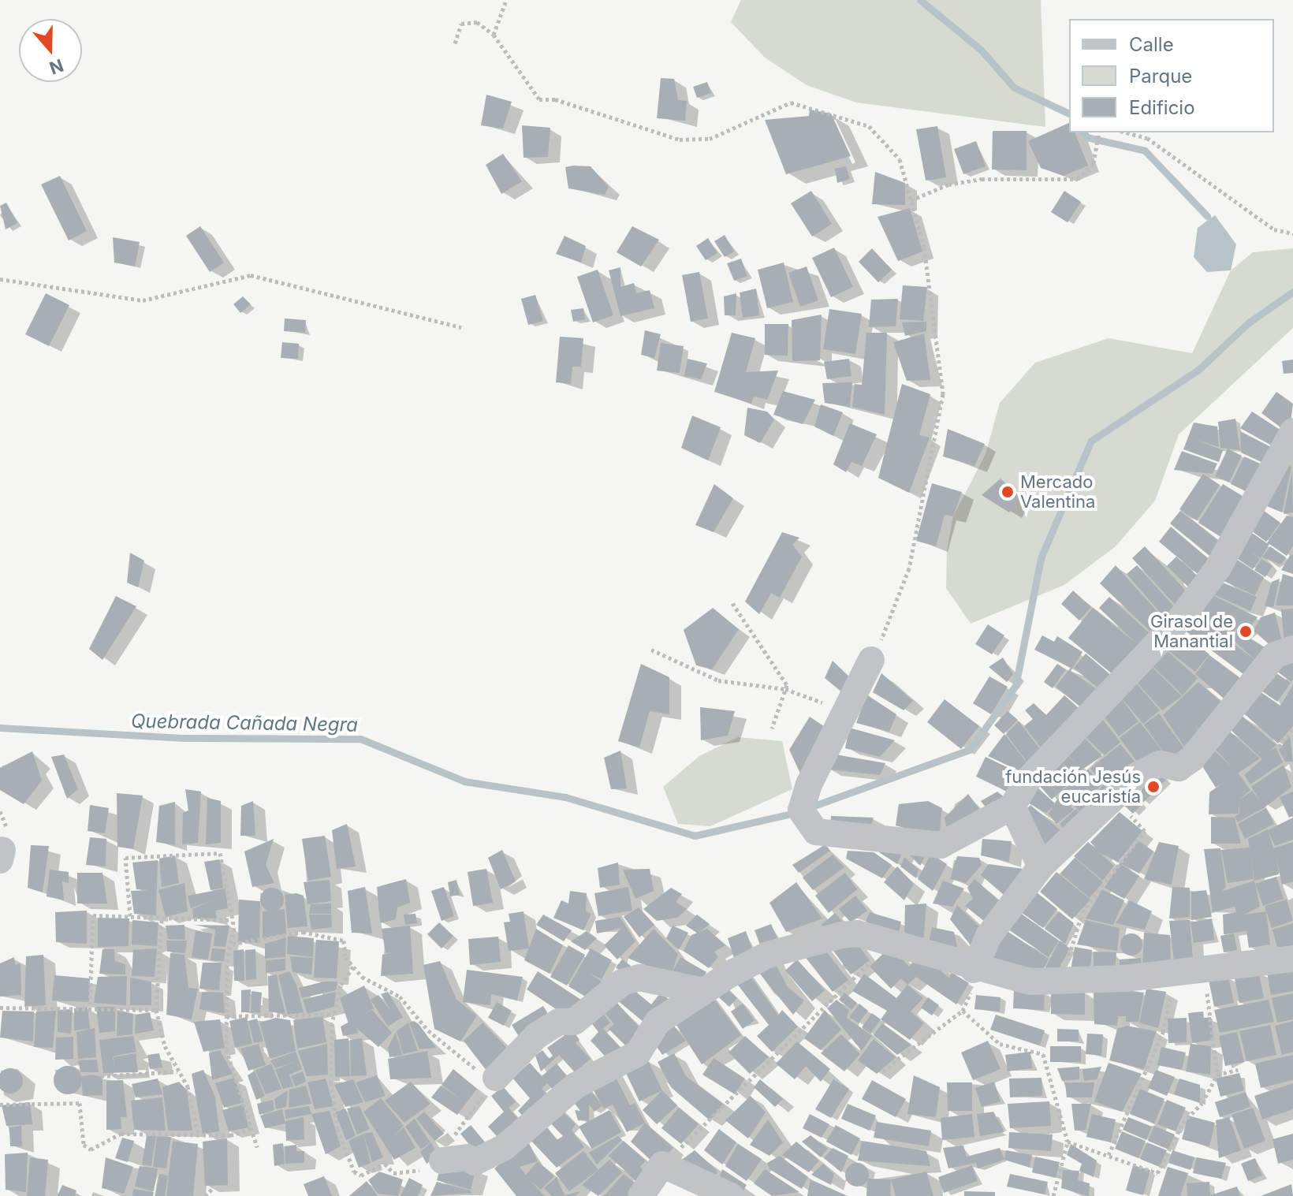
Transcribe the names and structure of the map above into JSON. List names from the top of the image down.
{
  "water": ["Quebrada Cañada Negra"],
  "places": ["Mercado Valentina", "Girasol de Manantial", "fundación Jesús eucaristía"],
  "legend": ["Calle", "Parque", "Edificio"],
  "north": "bottom"
}
